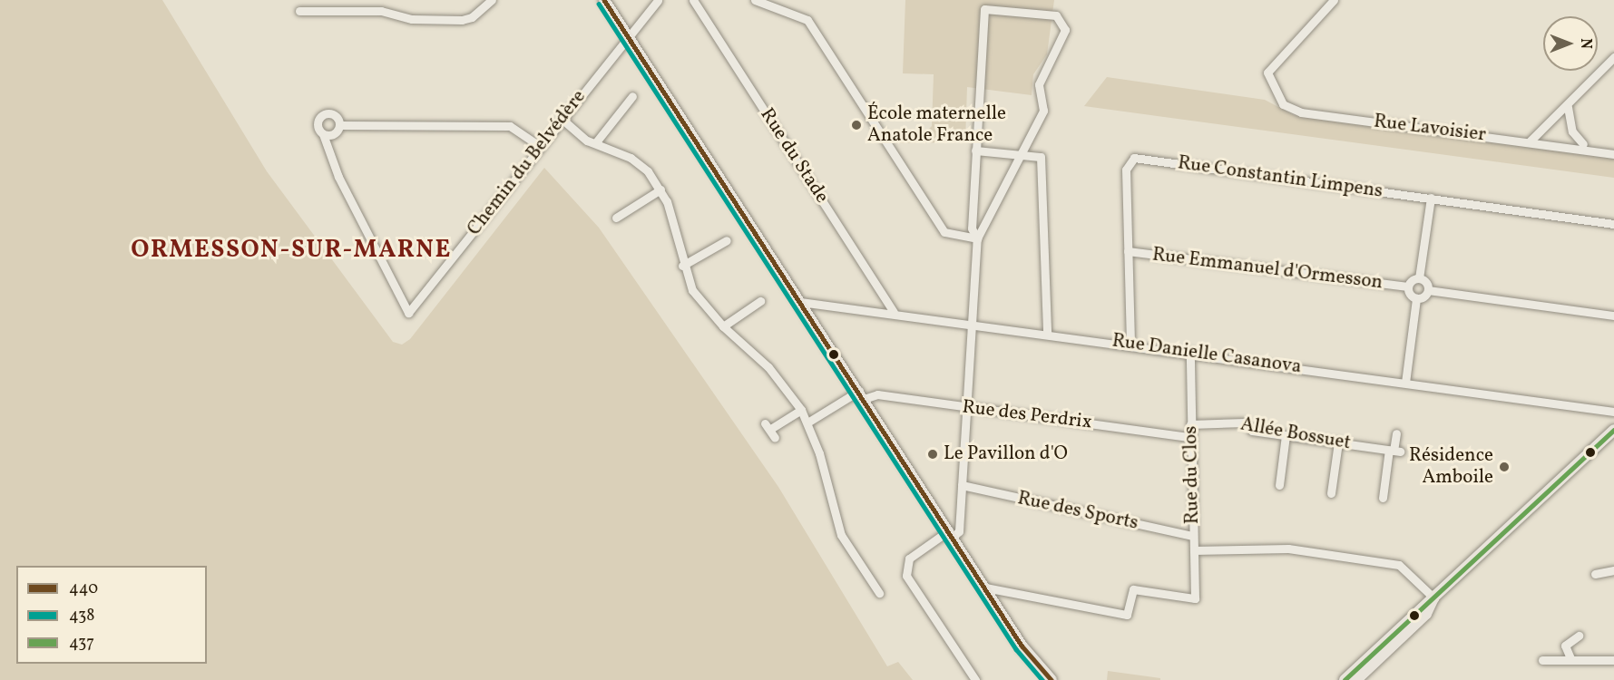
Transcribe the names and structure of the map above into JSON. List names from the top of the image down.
{
  "streets": {
    "street": [
      "Rue Lavoisier",
      "Rue du Stade",
      "Chemin du Belvédère",
      "Rue Constantin Limpens",
      "Rue Emmanuel d'Ormesson",
      "Rue Danielle Casanova",
      "Rue des Perdrix",
      "Allée Bossuet",
      "Rue du Clos",
      "Rue des Sports"
    ]
  },
  "crossings": [
    ["Rue du Stade", "Rue Danielle Casanova"],
    ["Rue Constantin Limpens", "Rue Emmanuel d'Ormesson"],
    ["Rue Constantin Limpens", "Rue Danielle Casanova"],
    ["Rue Danielle Casanova", "Rue du Clos"],
    ["Rue des Perdrix", "Rue du Clos"],
    ["Allée Bossuet", "Rue du Clos"],
    ["Rue du Clos", "Rue des Sports"]
  ],
  "districts": ["ORMESSON-SUR-MARNE"],
  "places": ["École maternelle Anatole France", "Le Pavillon d'O", "Résidence Amboile"],
  "lines": ["transit line 440", "transit line 438", "transit line 437"],
  "legend": ["440", "438", "437"],
  "north": "right"
}
